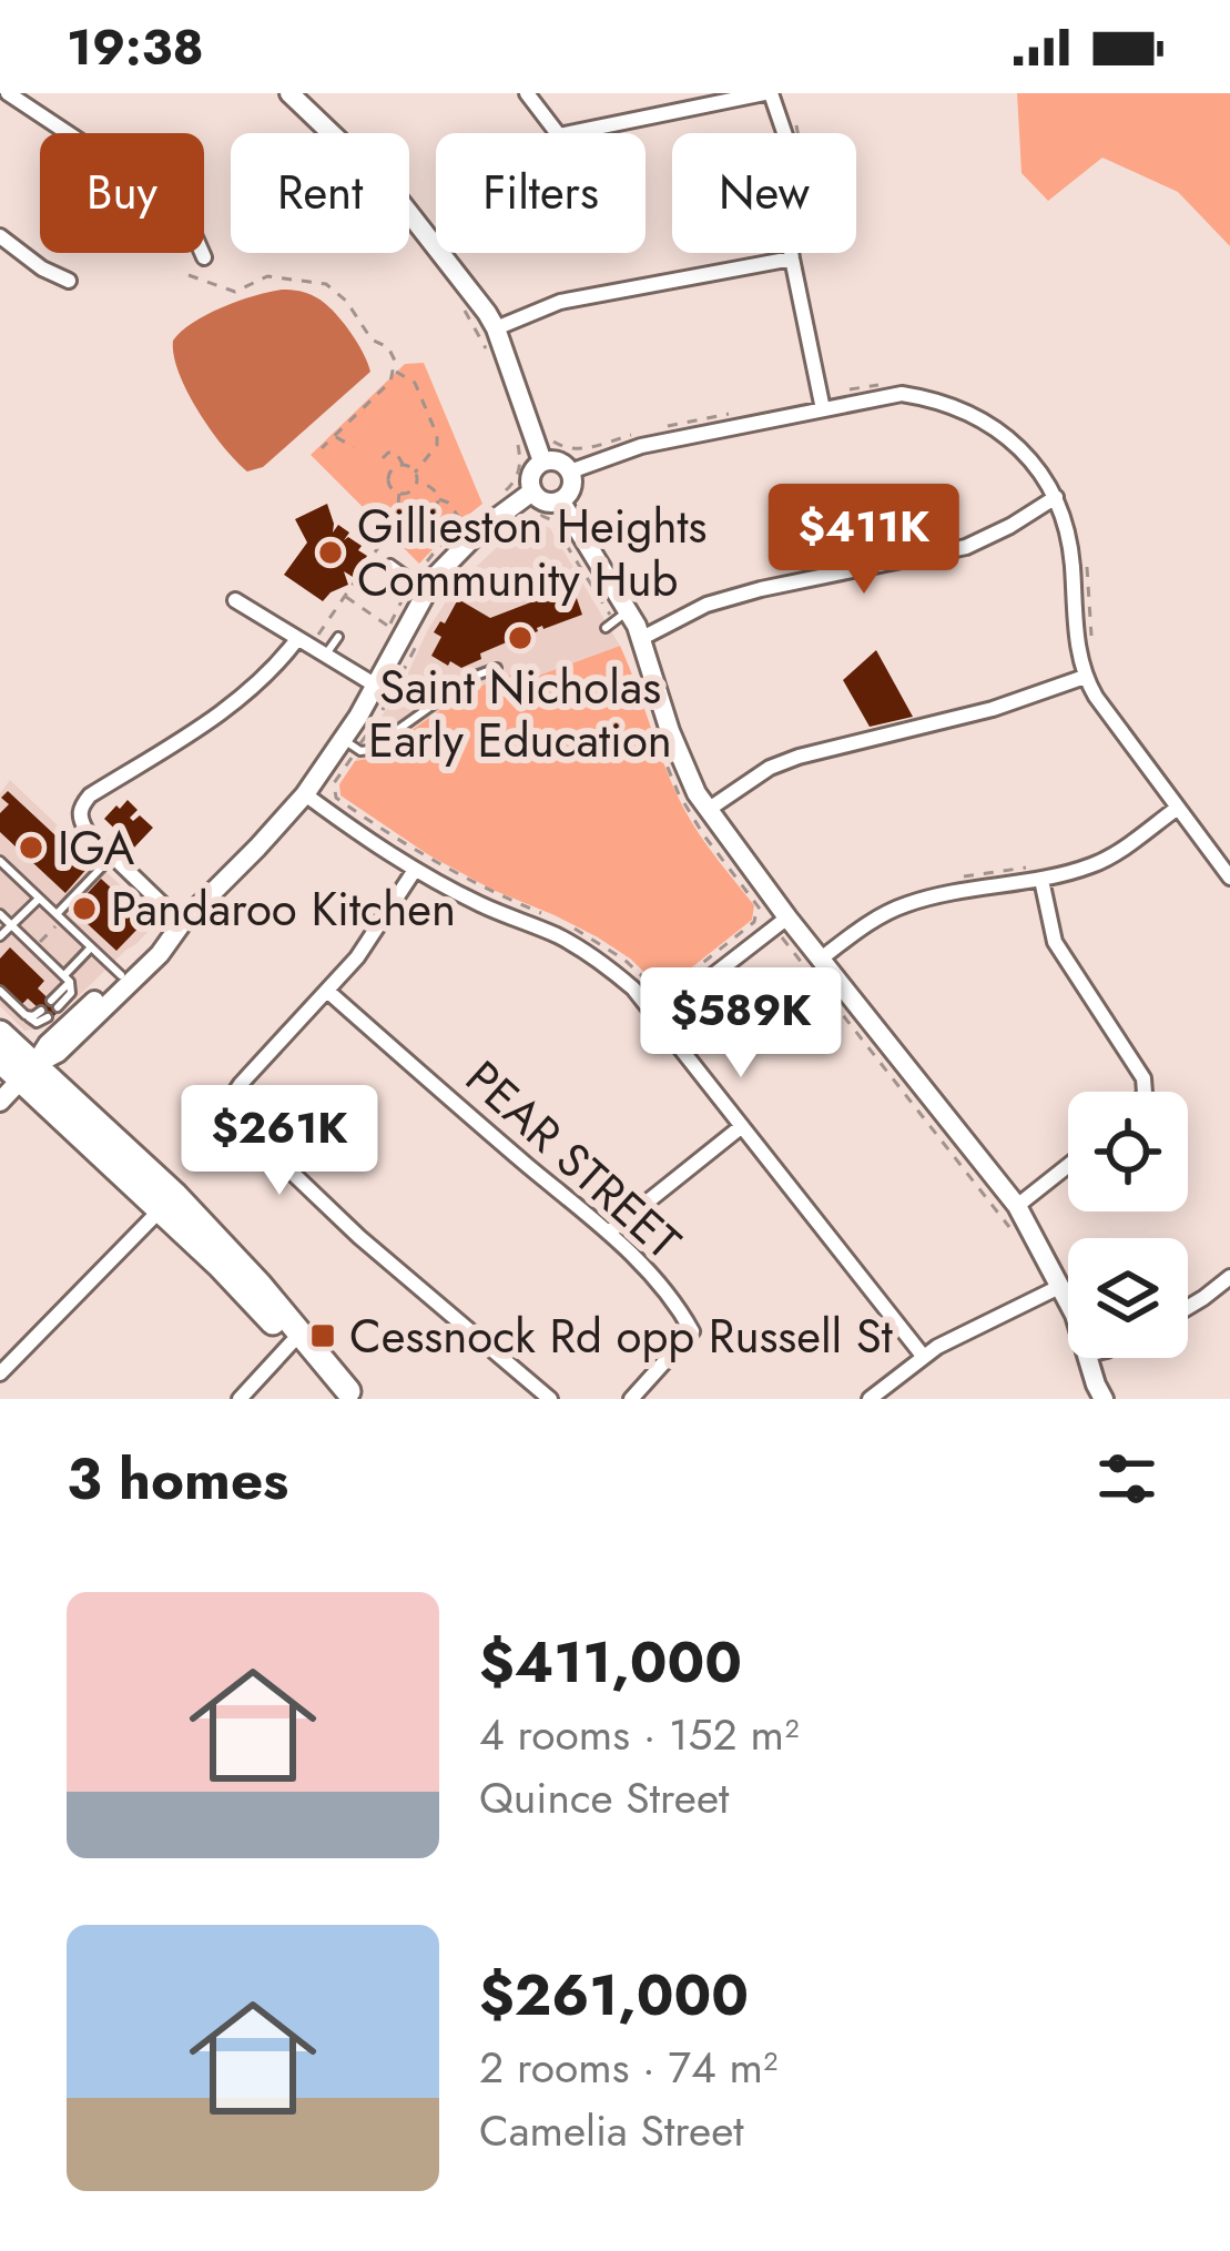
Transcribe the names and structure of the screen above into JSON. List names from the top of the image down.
{
  "streets": {
    "street": ["PEAR STREET"]
  },
  "places": {
    "other": [
      "Gillieston Heights Community Hub",
      "Saint Nicholas Early Education",
      "IGA",
      "Pandaroo Kitchen"
    ],
    "transit": ["Cessnock Rd opp Russell St"]
  },
  "page": {
    "status": "19:38",
    "chip": [
      "Buy",
      "Rent",
      "Filters",
      "New"
    ],
    "price": ["$411K", "$589K", "$261K"],
    "heading": "3 homes",
    "list": [
      {
        "name": "$411,000",
        "note": "4 rooms · 152 m² · Quince Street"
      },
      {
        "name": "$261,000",
        "note": "2 rooms · 74 m² · Camelia Street"
      }
    ]
  }
}
